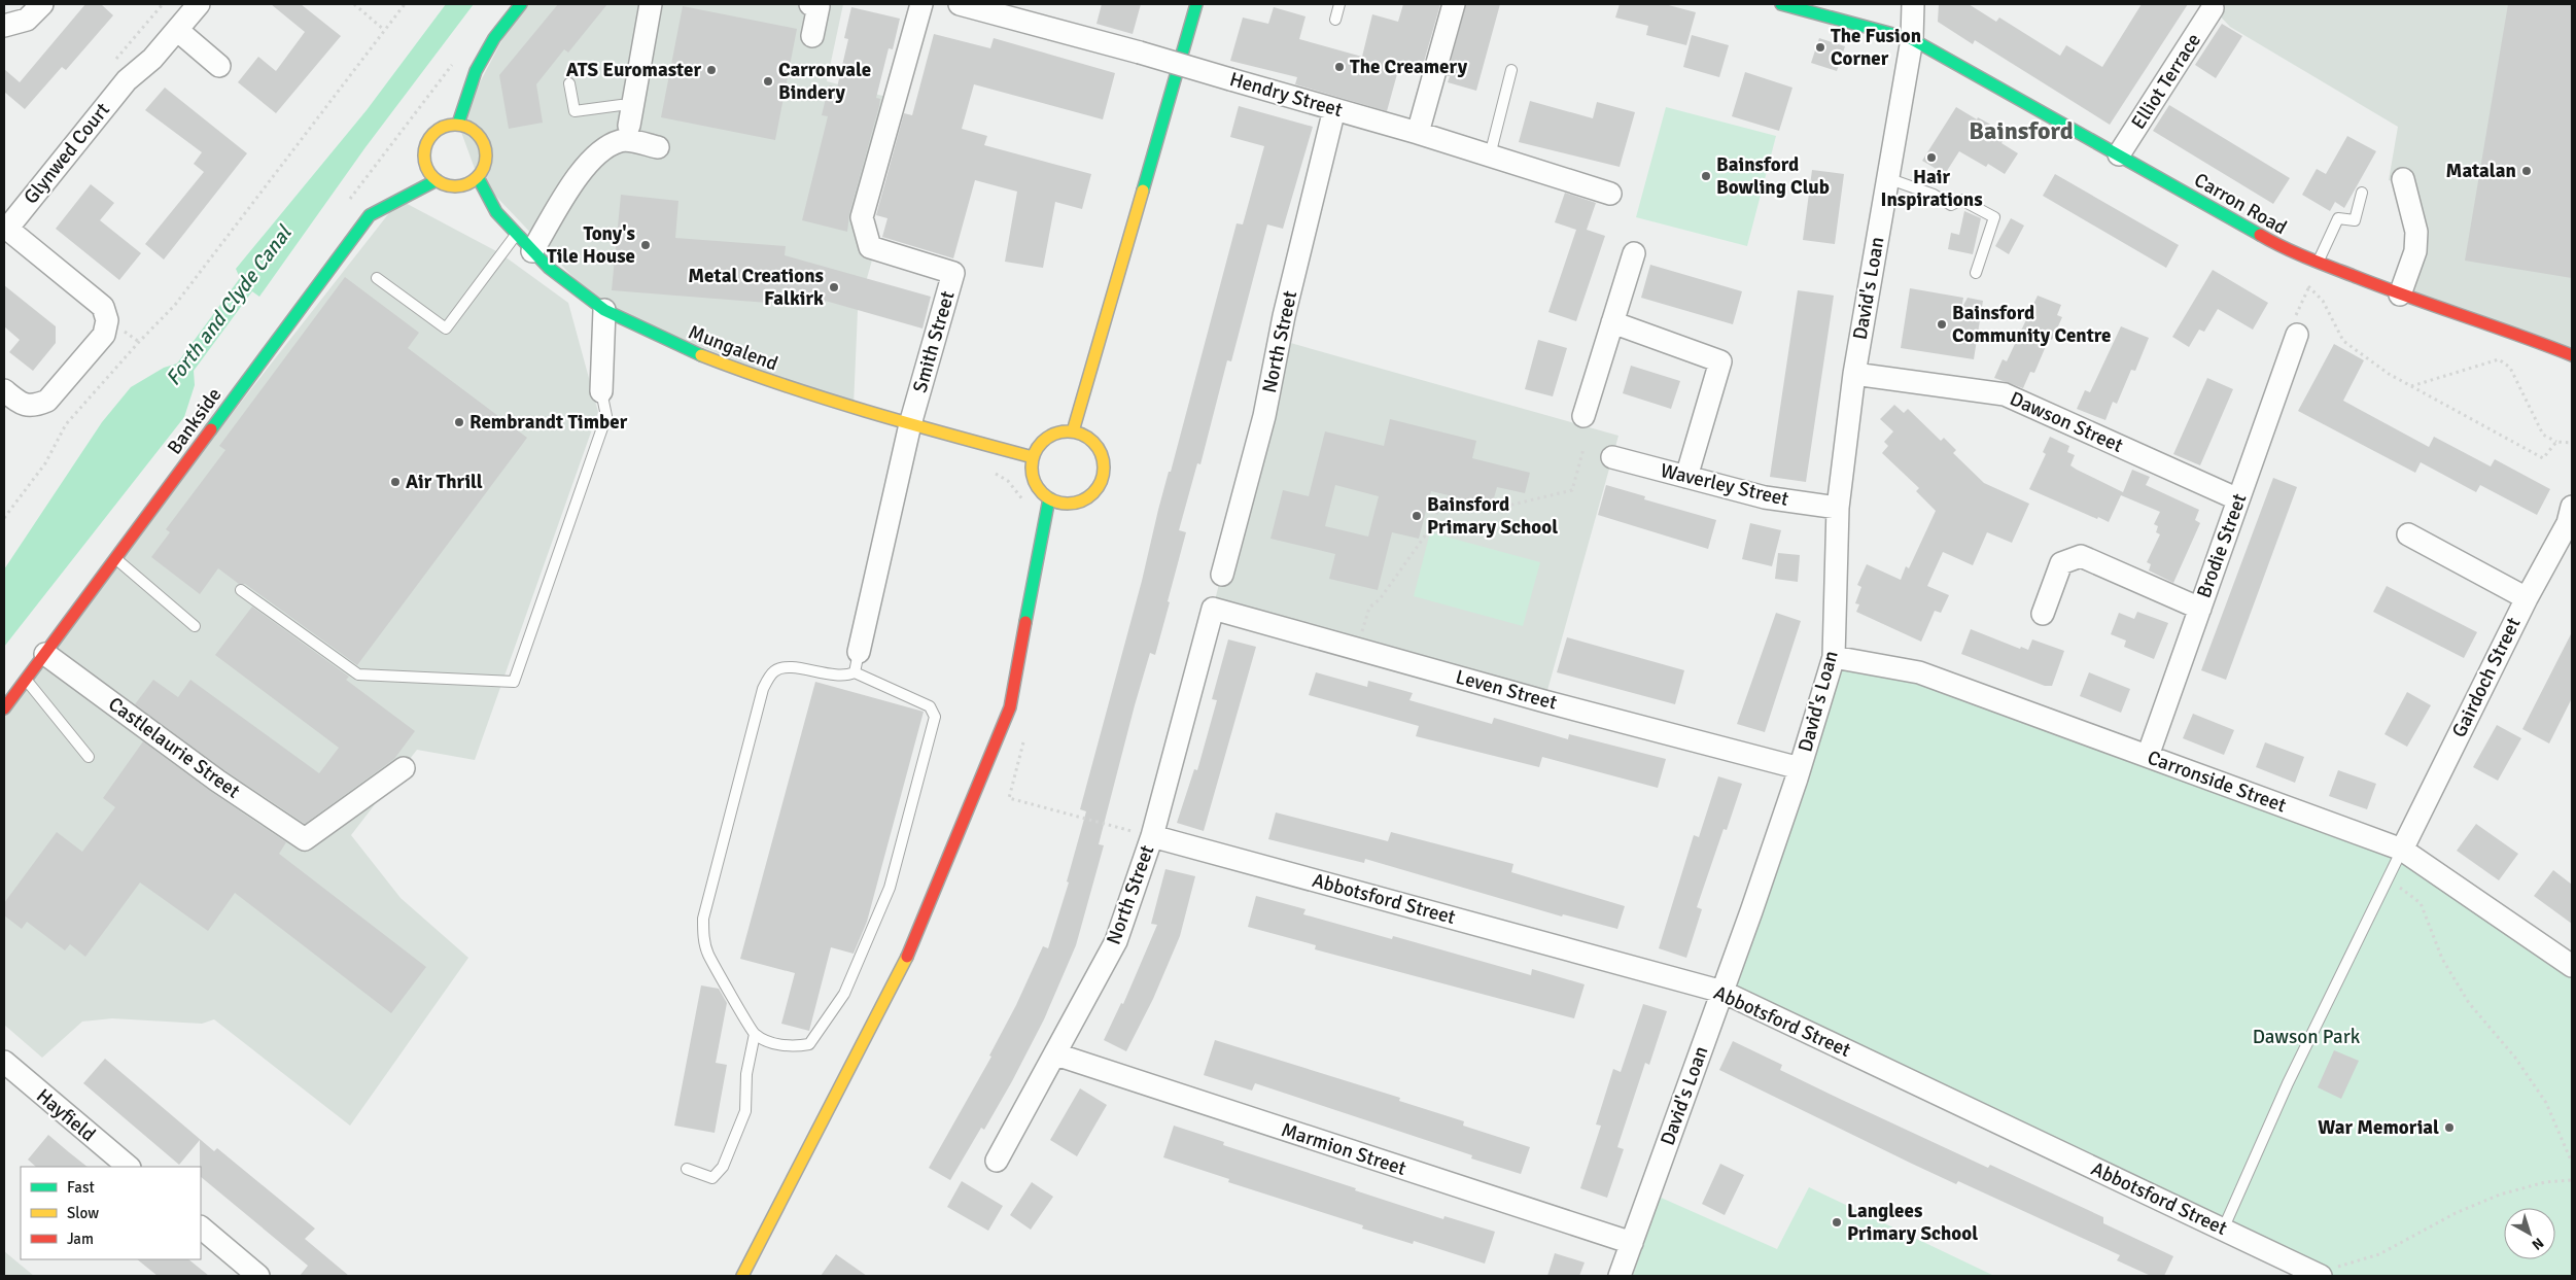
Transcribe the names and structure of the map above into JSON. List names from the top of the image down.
{
  "streets": {
    "main road": ["Carron Road", "Mungalend", "Bankside"],
    "street": [
      "Elliot Terrace",
      "Hendry Street",
      "Glynwed Court",
      "David's Loan",
      "Smith Street",
      "North Street",
      "Dawson Street",
      "Waverley Street",
      "Brodie Street",
      "Gairdoch Street",
      "Leven Street",
      "Castlelaurie Street",
      "Carronside Street",
      "Abbotsford Street",
      "Hayfield",
      "Marmion Street"
    ]
  },
  "crossings": [
    ["Elliot Terrace", "Carron Road"],
    ["Hendry Street", "North Street"],
    ["Carron Road", "David's Loan"],
    ["David's Loan", "Dawson Street"],
    ["David's Loan", "Waverley Street"],
    ["David's Loan", "Leven Street"],
    ["David's Loan", "Carronside Street"],
    ["David's Loan", "Abbotsford Street"],
    ["David's Loan", "Marmion Street"],
    ["Smith Street", "Mungalend"],
    ["North Street", "Leven Street"],
    ["North Street", "Abbotsford Street"],
    ["North Street", "Marmion Street"],
    ["Mungalend", "Bankside"],
    ["Bankside", "Castlelaurie Street"],
    ["Dawson Street", "Brodie Street"],
    ["Brodie Street", "Carronside Street"],
    ["Gairdoch Street", "Carronside Street"]
  ],
  "districts": ["Bainsford"],
  "water": ["Forth and Clyde Canal"],
  "parks": ["Dawson Park"],
  "places": [
    "The Fusion Corner",
    "The Creamery",
    "ATS Euromaster",
    "Carronvale Bindery",
    "Hair Inspirations",
    "Matalan",
    "Bainsford Bowling Club",
    "Tony's Tile House",
    "Metal Creations Falkirk",
    "Bainsford Community Centre",
    "Rembrandt Timber",
    "Air Thrill",
    "Bainsford Primary School",
    "War Memorial",
    "Langlees Primary School"
  ],
  "legend": ["Fast", "Slow", "Jam"],
  "north": "bottom right"
}
